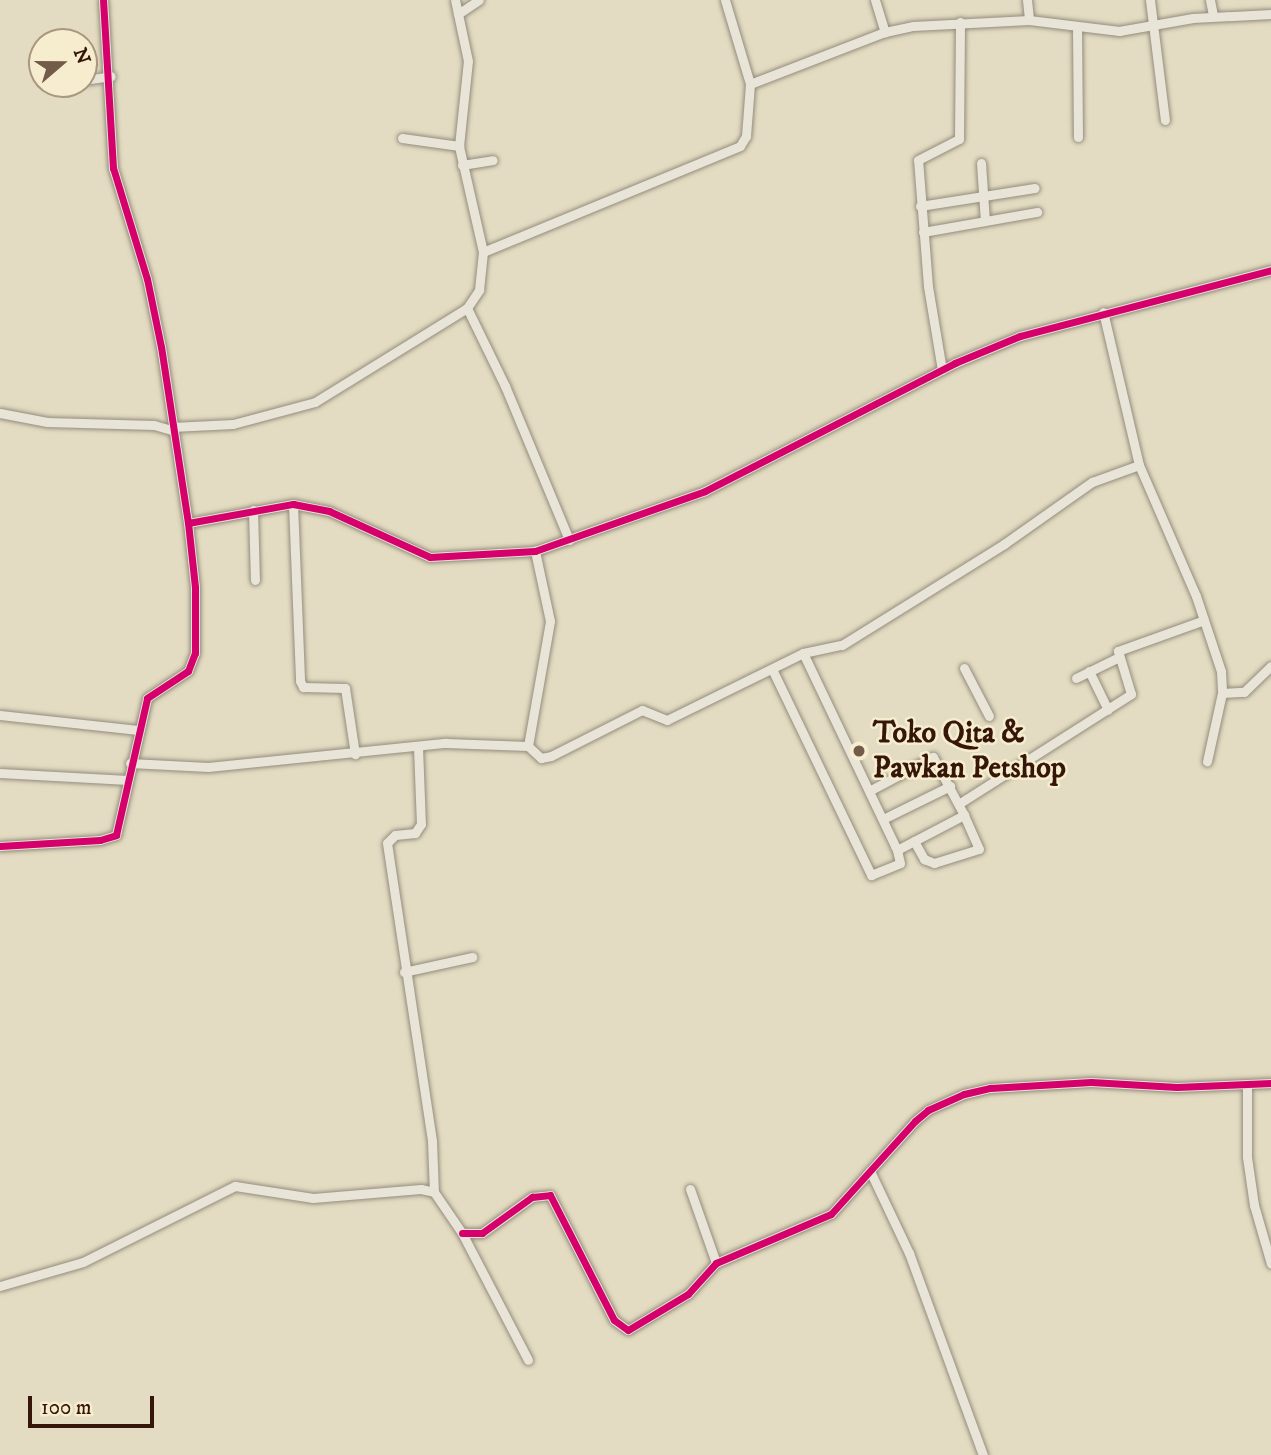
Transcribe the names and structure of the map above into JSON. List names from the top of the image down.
{
  "places": ["Toko Qita & Pawkan Petshop"],
  "scale_bar": "100 m",
  "north": "right"
}
